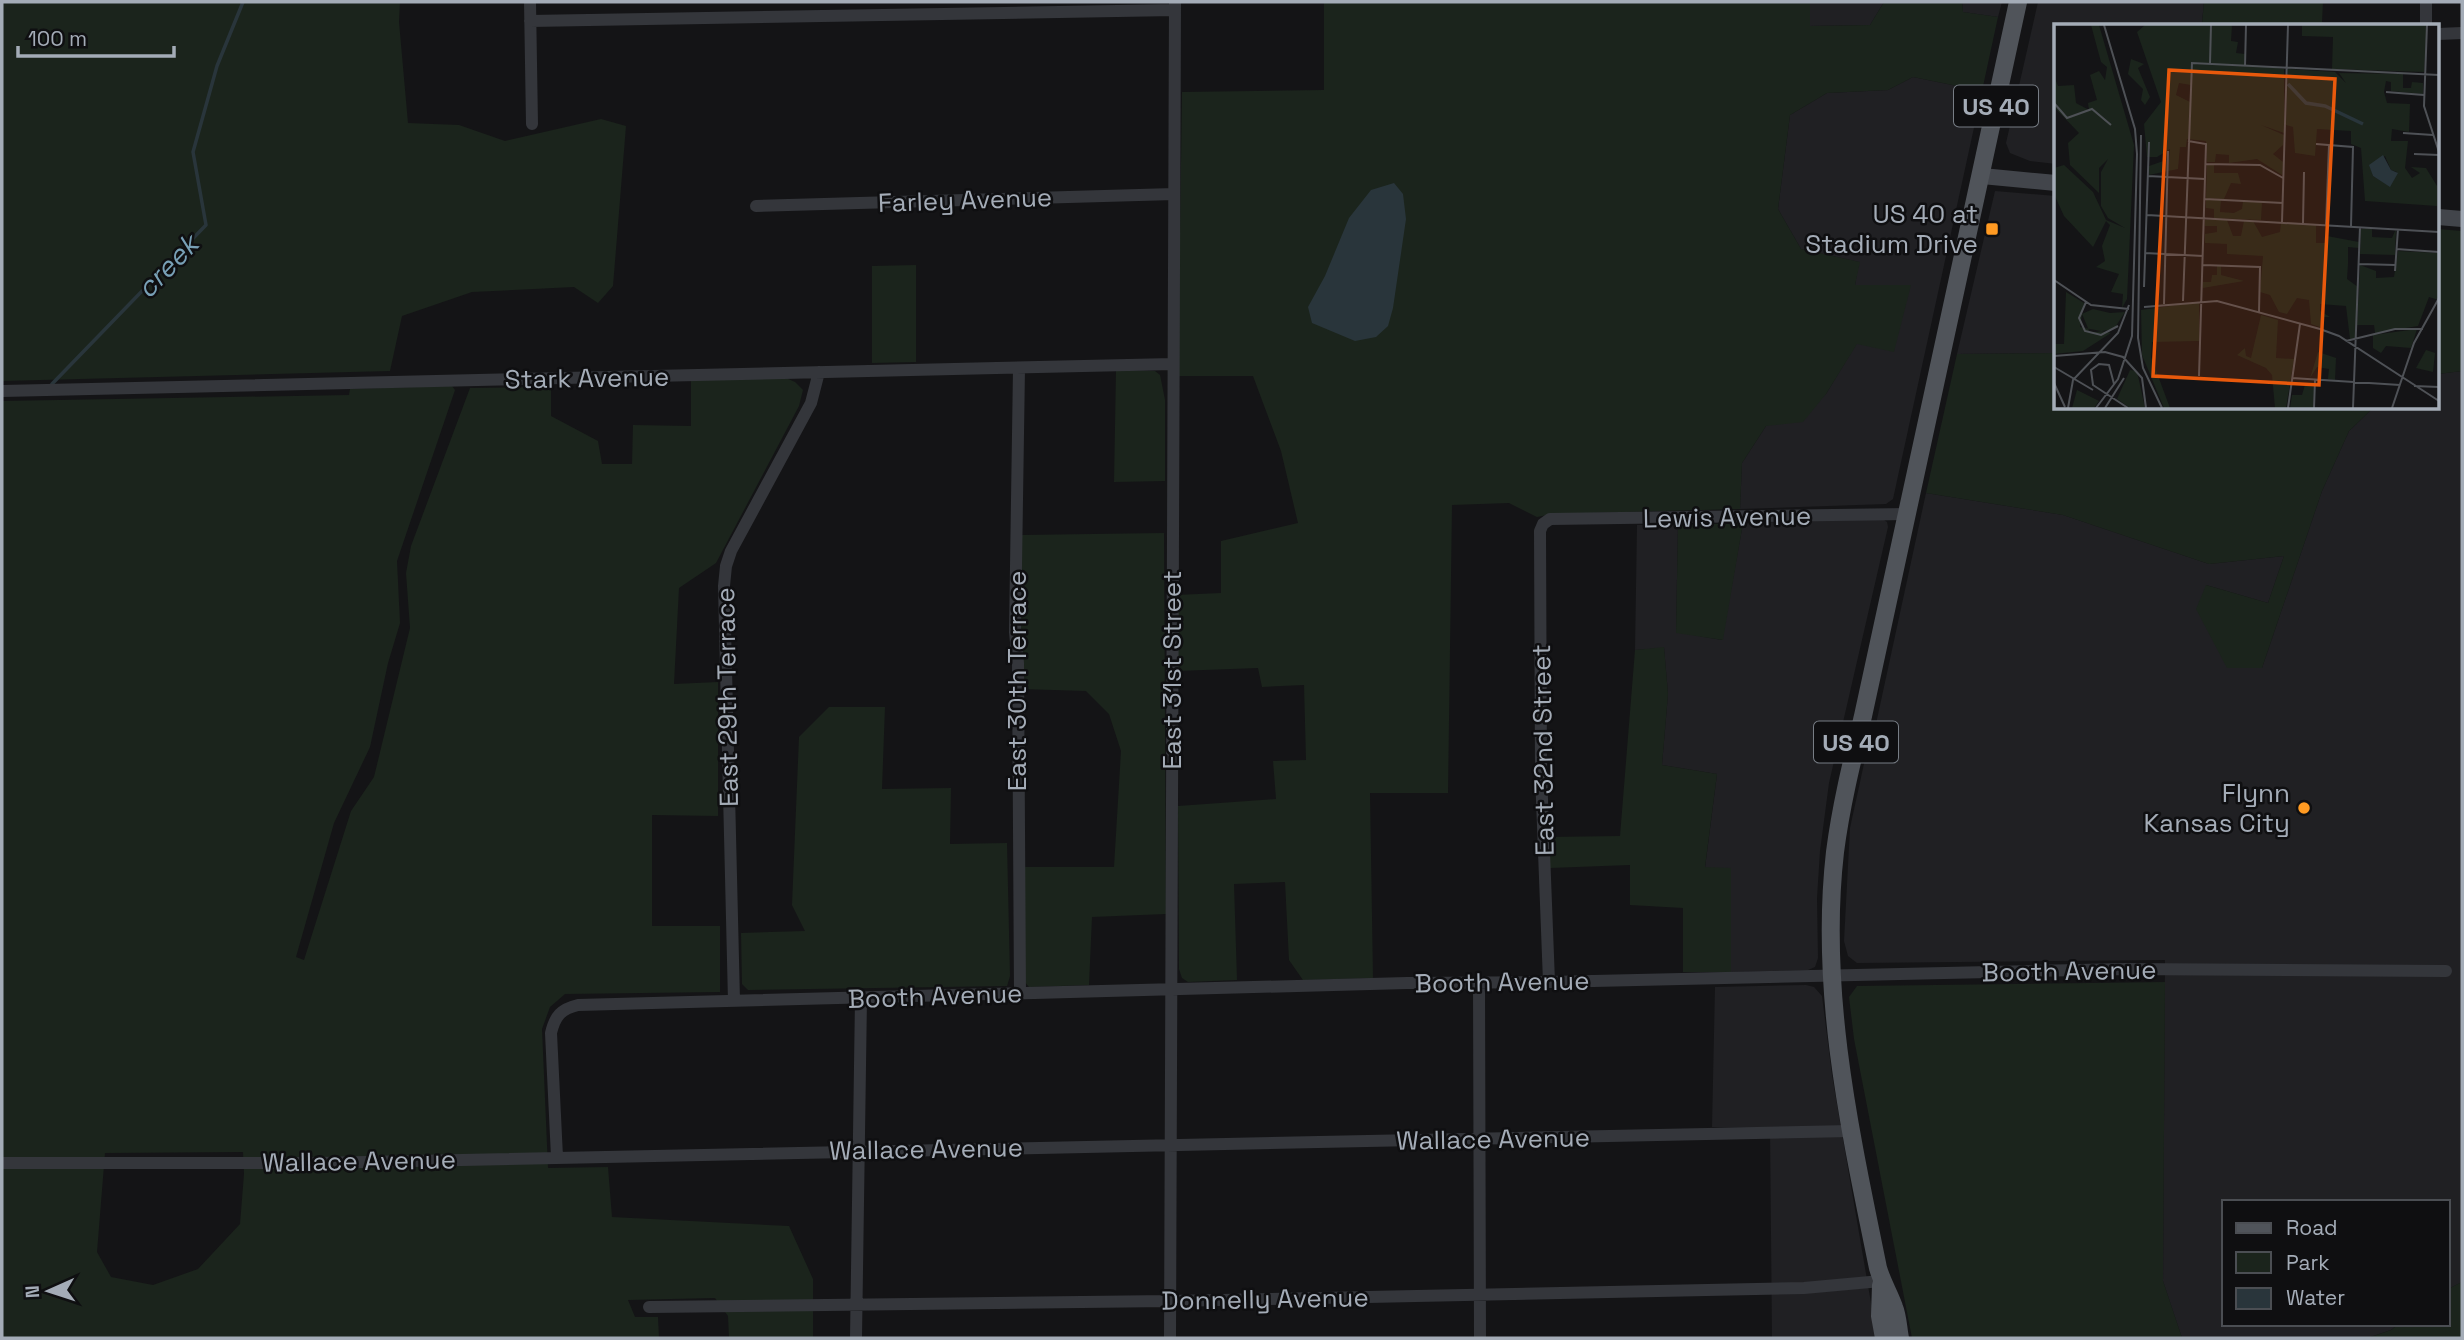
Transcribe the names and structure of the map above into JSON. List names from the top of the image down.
{
  "streets": {
    "main road": ["US 40"],
    "street": [
      "Farley Avenue",
      "Stark Avenue",
      "Lewis Avenue",
      "East 31st Street",
      "East 30th Terrace",
      "East 29th Terrace",
      "East 32nd Street",
      "Booth Avenue",
      "Wallace Avenue",
      "Donnelly Avenue"
    ]
  },
  "crossings": [
    ["US 40", "Lewis Avenue"],
    ["US 40", "Booth Avenue"],
    ["US 40", "Wallace Avenue"],
    ["US 40", "Donnelly Avenue"],
    ["Farley Avenue", "East 31st Street"],
    ["Stark Avenue", "East 31st Street"],
    ["Stark Avenue", "East 30th Terrace"],
    ["Stark Avenue", "East 29th Terrace"],
    ["Lewis Avenue", "East 32nd Street"],
    ["East 31st Street", "Booth Avenue"],
    ["East 31st Street", "Wallace Avenue"],
    ["East 31st Street", "Donnelly Avenue"],
    ["East 30th Terrace", "Booth Avenue"],
    ["East 29th Terrace", "Booth Avenue"],
    ["East 32nd Street", "Booth Avenue"],
    ["Booth Avenue", "Wallace Avenue"]
  ],
  "water": ["creek"],
  "places": {
    "transit": ["US 40 at Stadium Drive"],
    "other": ["Flynn Kansas City"]
  },
  "legend": ["Road", "Park", "Water"],
  "scale_bar": "100 m",
  "north": "left"
}
